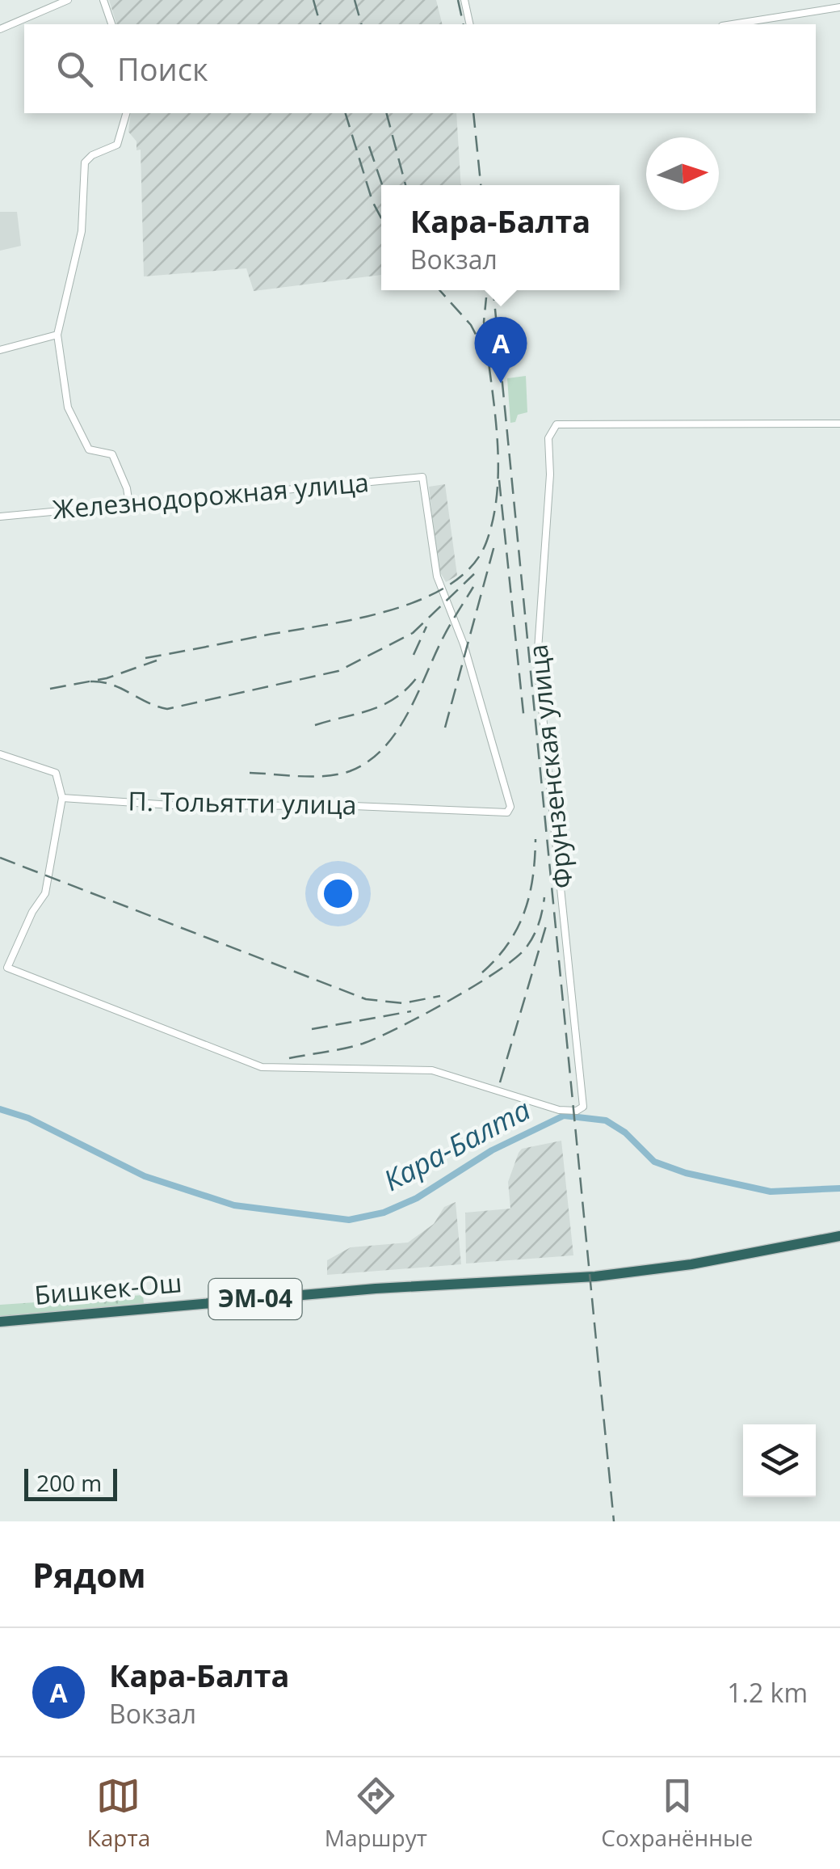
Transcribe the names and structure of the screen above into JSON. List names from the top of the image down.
{
  "streets": {
    "highway": ["Бишкек-Ош", "ЭМ-04"],
    "street": ["Железнодорожная улица", "Фрунзенская улица", "П. Тольятти улица"]
  },
  "crossings": [
    ["Железнодорожная улица", "П. Тольятти улица"],
    ["Фрунзенская улица", "П. Тольятти улица"]
  ],
  "water": ["Кара-Балта"],
  "scale_bar": "200 m",
  "north": "right",
  "page": {
    "search": "Поиск",
    "popup": ["Кара-Балта", "Вокзал"],
    "pins": "A",
    "scale": "200 m",
    "heading": "Рядом",
    "list": [
      {
        "mark": "A",
        "name": "Кара-Балта",
        "note": "Вокзал",
        "value": "1.2 km"
      }
    ],
    "nav": ["Карта", "Маршрут", "Сохранённые"]
  }
}
